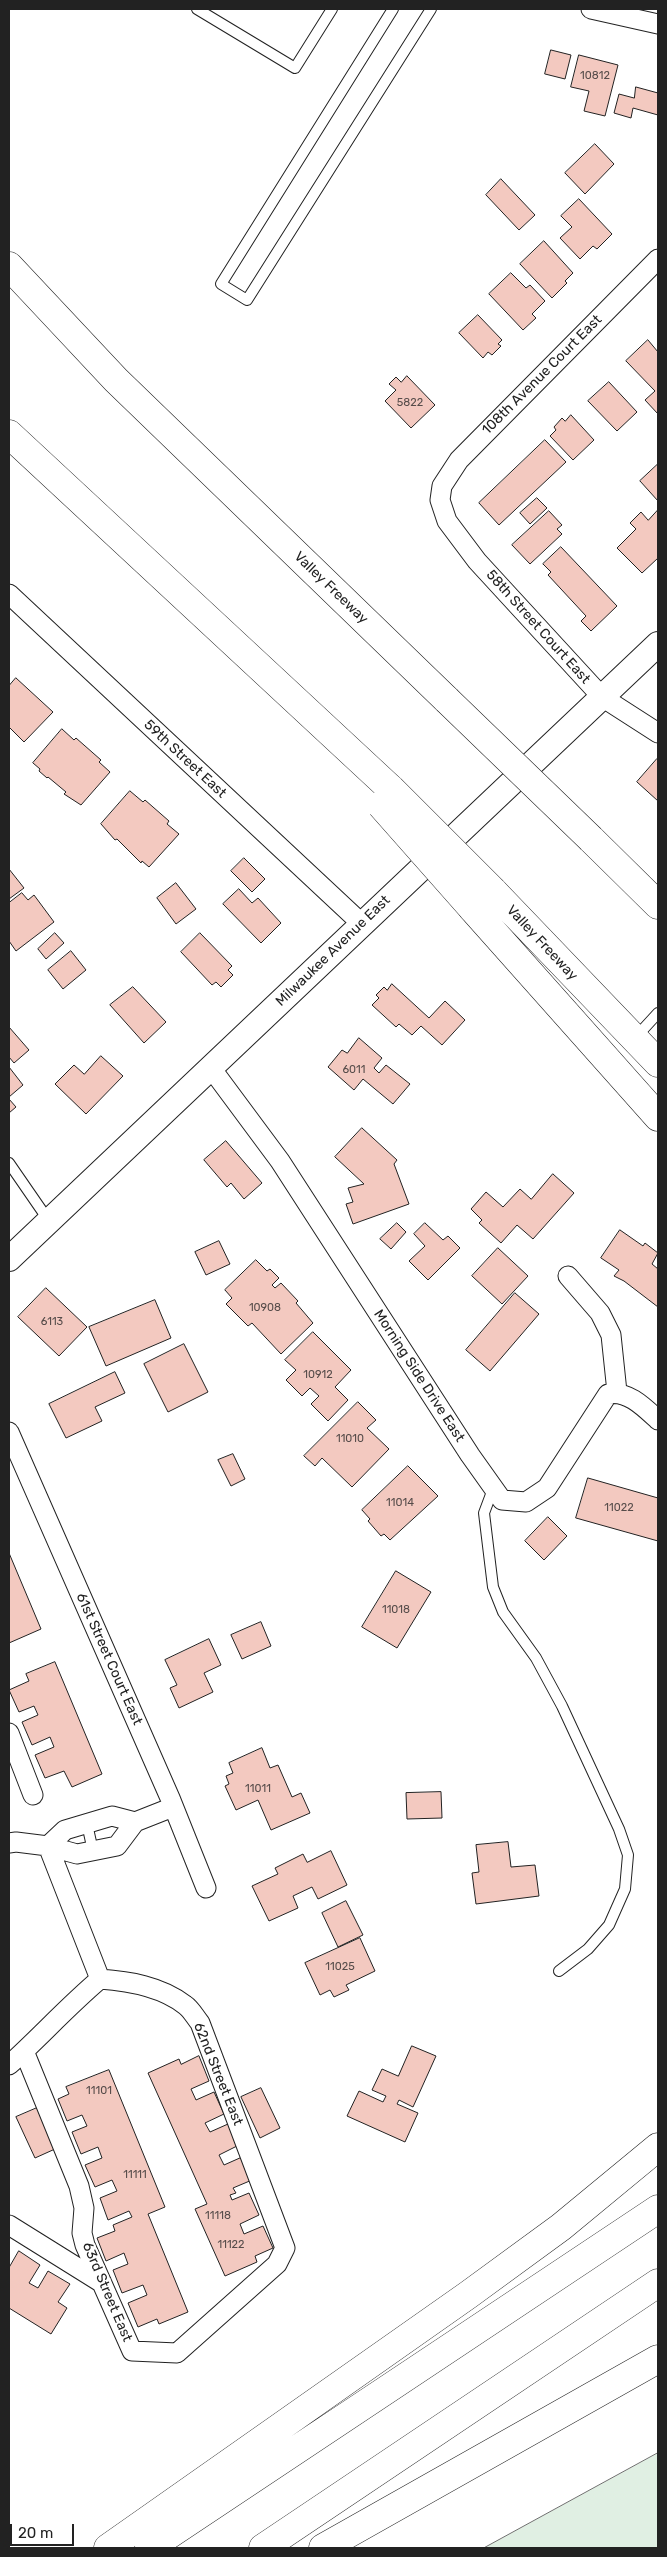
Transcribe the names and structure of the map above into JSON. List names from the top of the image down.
{
  "streets": {
    "highway": ["Valley Freeway"],
    "street": [
      "108th Avenue Court East",
      "58th Street Court East",
      "59th Street East",
      "Milwaukee Avenue East",
      "Morning Side Drive East",
      "61st Street Court East",
      "62nd Street East",
      "63rd Street East"
    ]
  },
  "crossings": [
    ["108th Avenue Court East", "58th Street Court East"],
    ["58th Street Court East", "Milwaukee Avenue East"],
    ["59th Street East", "Milwaukee Avenue East"],
    ["Milwaukee Avenue East", "Morning Side Drive East"],
    ["62nd Street East", "63rd Street East"]
  ],
  "house_numbers": [
    "10812",
    "5822",
    "6011",
    "10908",
    "6113",
    "10912",
    "11010",
    "11014",
    "11022",
    "11018",
    "11011",
    "11025",
    "11101",
    "11111",
    "11118",
    "11122"
  ],
  "scale_bar": "20 m"
}
